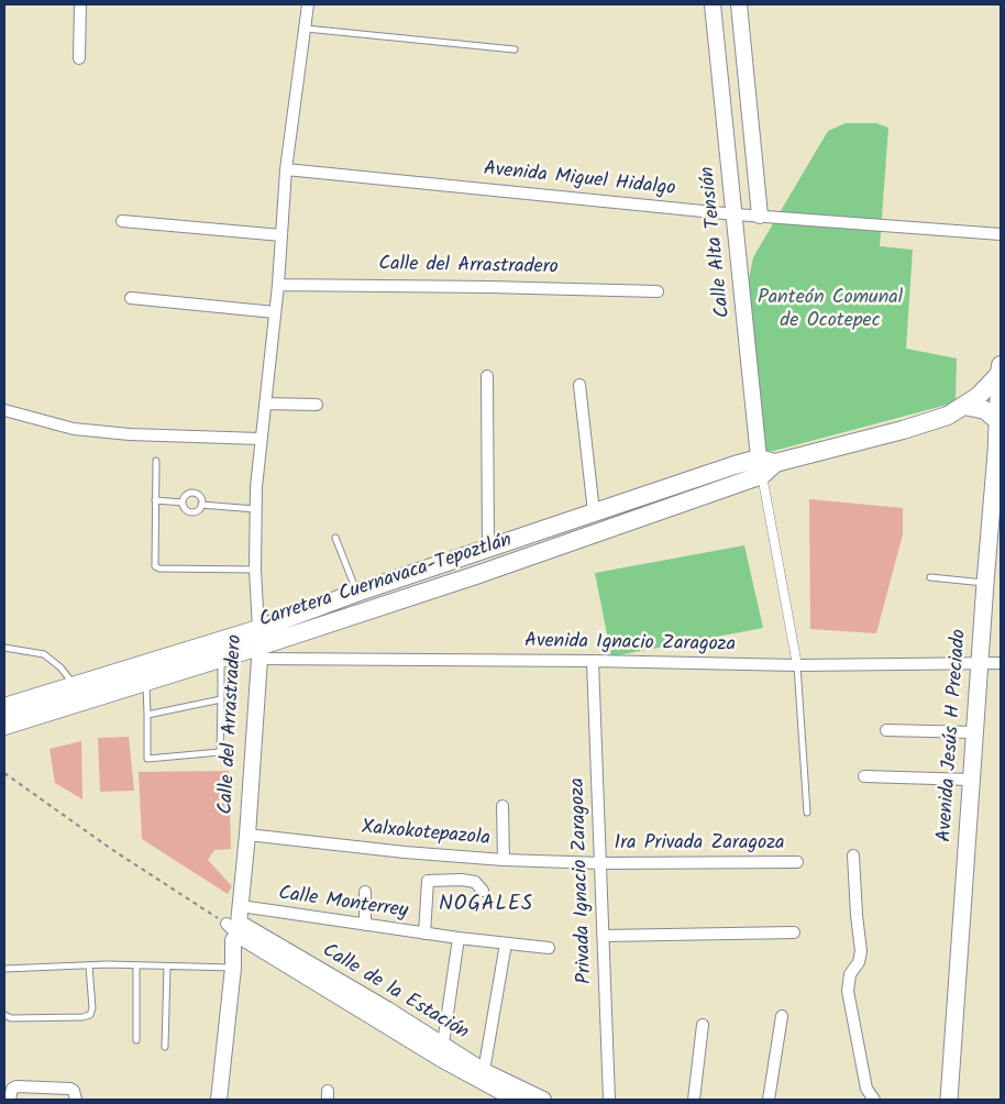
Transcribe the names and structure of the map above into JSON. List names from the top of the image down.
{
  "streets": {
    "main road": ["Carretera Cuernavaca-Tepoztlán", "Avenida Jesús H Preciado"],
    "street": [
      "Avenida Miguel Hidalgo",
      "Calle Alta Tensión",
      "Calle del Arrastradero",
      "Avenida Ignacio Zaragoza",
      "Xalxokotepazola",
      "1ra Privada Zaragoza",
      "Privada Ignacio Zaragoza",
      "Calle Monterrey",
      "Calle de la Estación"
    ]
  },
  "crossings": [
    ["Avenida Miguel Hidalgo", "Calle Alta Tensión"],
    ["Avenida Miguel Hidalgo", "Calle del Arrastradero"],
    ["Calle Alta Tensión", "Carretera Cuernavaca-Tepoztlán"],
    ["Calle del Arrastradero", "Carretera Cuernavaca-Tepoztlán"],
    ["Calle del Arrastradero", "Avenida Ignacio Zaragoza"],
    ["Calle del Arrastradero", "Xalxokotepazola"],
    ["Calle del Arrastradero", "Calle Monterrey"],
    ["Calle del Arrastradero", "Calle de la Estación"],
    ["Carretera Cuernavaca-Tepoztlán", "Avenida Ignacio Zaragoza"],
    ["Carretera Cuernavaca-Tepoztlán", "Avenida Jesús H Preciado"],
    ["Avenida Ignacio Zaragoza", "Avenida Jesús H Preciado"],
    ["Avenida Ignacio Zaragoza", "Privada Ignacio Zaragoza"],
    ["Xalxokotepazola", "1ra Privada Zaragoza"],
    ["Xalxokotepazola", "Privada Ignacio Zaragoza"],
    ["1ra Privada Zaragoza", "Privada Ignacio Zaragoza"]
  ],
  "districts": ["NOGALES"],
  "parks": ["Panteón Comunal de Ocotepec"]
}
